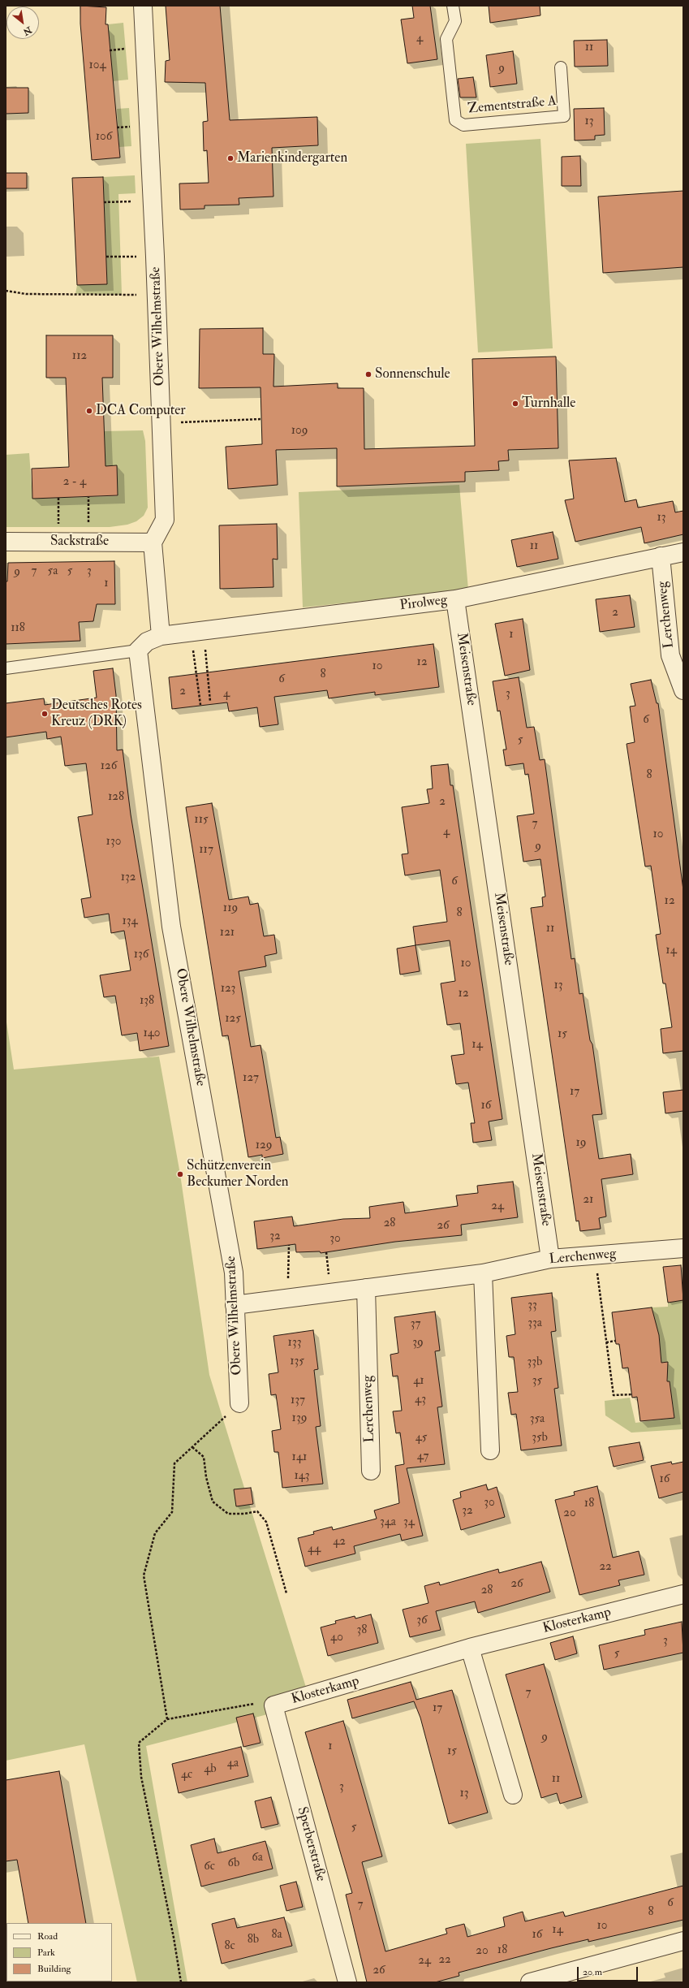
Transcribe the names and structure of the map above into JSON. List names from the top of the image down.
{
  "streets": {
    "street": [
      "Obere Wilhelmstraße",
      "Sackstraße",
      "Pirolweg",
      "Lerchenweg",
      "Meisenstraße",
      "Klosterkamp",
      "Sperberstraße"
    ],
    "lane": ["Zementstraße A"]
  },
  "crossings": [
    ["Obere Wilhelmstraße", "Sackstraße"],
    ["Obere Wilhelmstraße", "Lerchenweg"],
    ["Pirolweg", "Lerchenweg"],
    ["Pirolweg", "Meisenstraße"],
    ["Lerchenweg", "Meisenstraße"],
    ["Klosterkamp", "Sperberstraße"]
  ],
  "places": [
    "Marienkindergarten",
    "Sonnenschule",
    "Turnhalle",
    "DCA Computer",
    "Deutsches Rotes Kreuz (DRK)",
    "Schützenverein Beckumer Norden"
  ],
  "house_numbers": [
    "4",
    "11",
    "104",
    "9",
    "13",
    "106",
    "112",
    "109",
    "2 - 4",
    "13",
    "11",
    "7",
    "5a",
    "5",
    "3",
    "9",
    "1",
    "2",
    "118",
    "1",
    "12",
    "10",
    "8",
    "6",
    "2",
    "4",
    "3",
    "6",
    "5",
    "126",
    "8",
    "128",
    "2",
    "115",
    "7",
    "4",
    "10",
    "130",
    "9",
    "117",
    "132",
    "6",
    "12",
    "119",
    "8",
    "134",
    "11",
    "121",
    "14",
    "136",
    "10",
    "13",
    "123",
    "12",
    "138",
    "125",
    "140",
    "15",
    "14",
    "127",
    "17",
    "16",
    "19",
    "129",
    "21",
    "24",
    "28",
    "26",
    "32",
    "30",
    "33",
    "33a",
    "37",
    "133",
    "39",
    "135",
    "33b",
    "41",
    "35",
    "43",
    "137",
    "139",
    "35a",
    "45",
    "35b",
    "47",
    "141",
    "143",
    "16",
    "30",
    "18",
    "32",
    "20",
    "34a",
    "34",
    "42",
    "44",
    "22",
    "26",
    "28",
    "36",
    "38",
    "40",
    "3",
    "5",
    "7",
    "17",
    "9",
    "1",
    "15",
    "4a",
    "4b",
    "4c",
    "11",
    "3",
    "13",
    "5",
    "6a",
    "6b",
    "6c",
    "6",
    "7",
    "8",
    "10",
    "14",
    "8a",
    "16",
    "8b",
    "8c",
    "18",
    "20",
    "22",
    "24",
    "26"
  ],
  "legend": ["Road", "Park", "Building"],
  "scale_bar": "20 m",
  "north": "bottom right"
}
